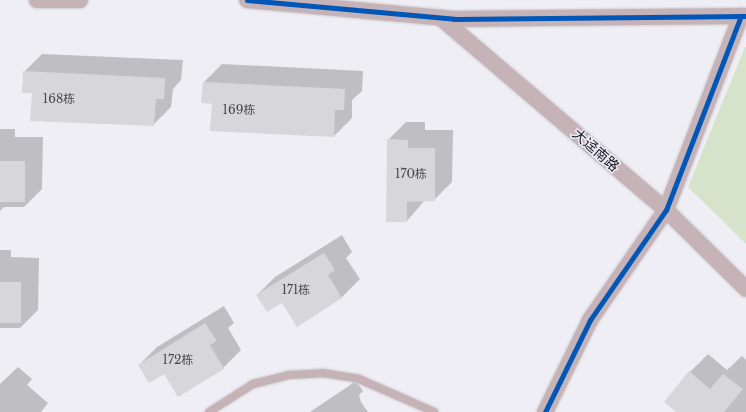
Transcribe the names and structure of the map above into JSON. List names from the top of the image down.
{
  "streets": {
    "street": ["大迳南路"]
  },
  "house_numbers": [
    "168栋",
    "169栋",
    "170栋",
    "171栋",
    "172栋"
  ]
}
